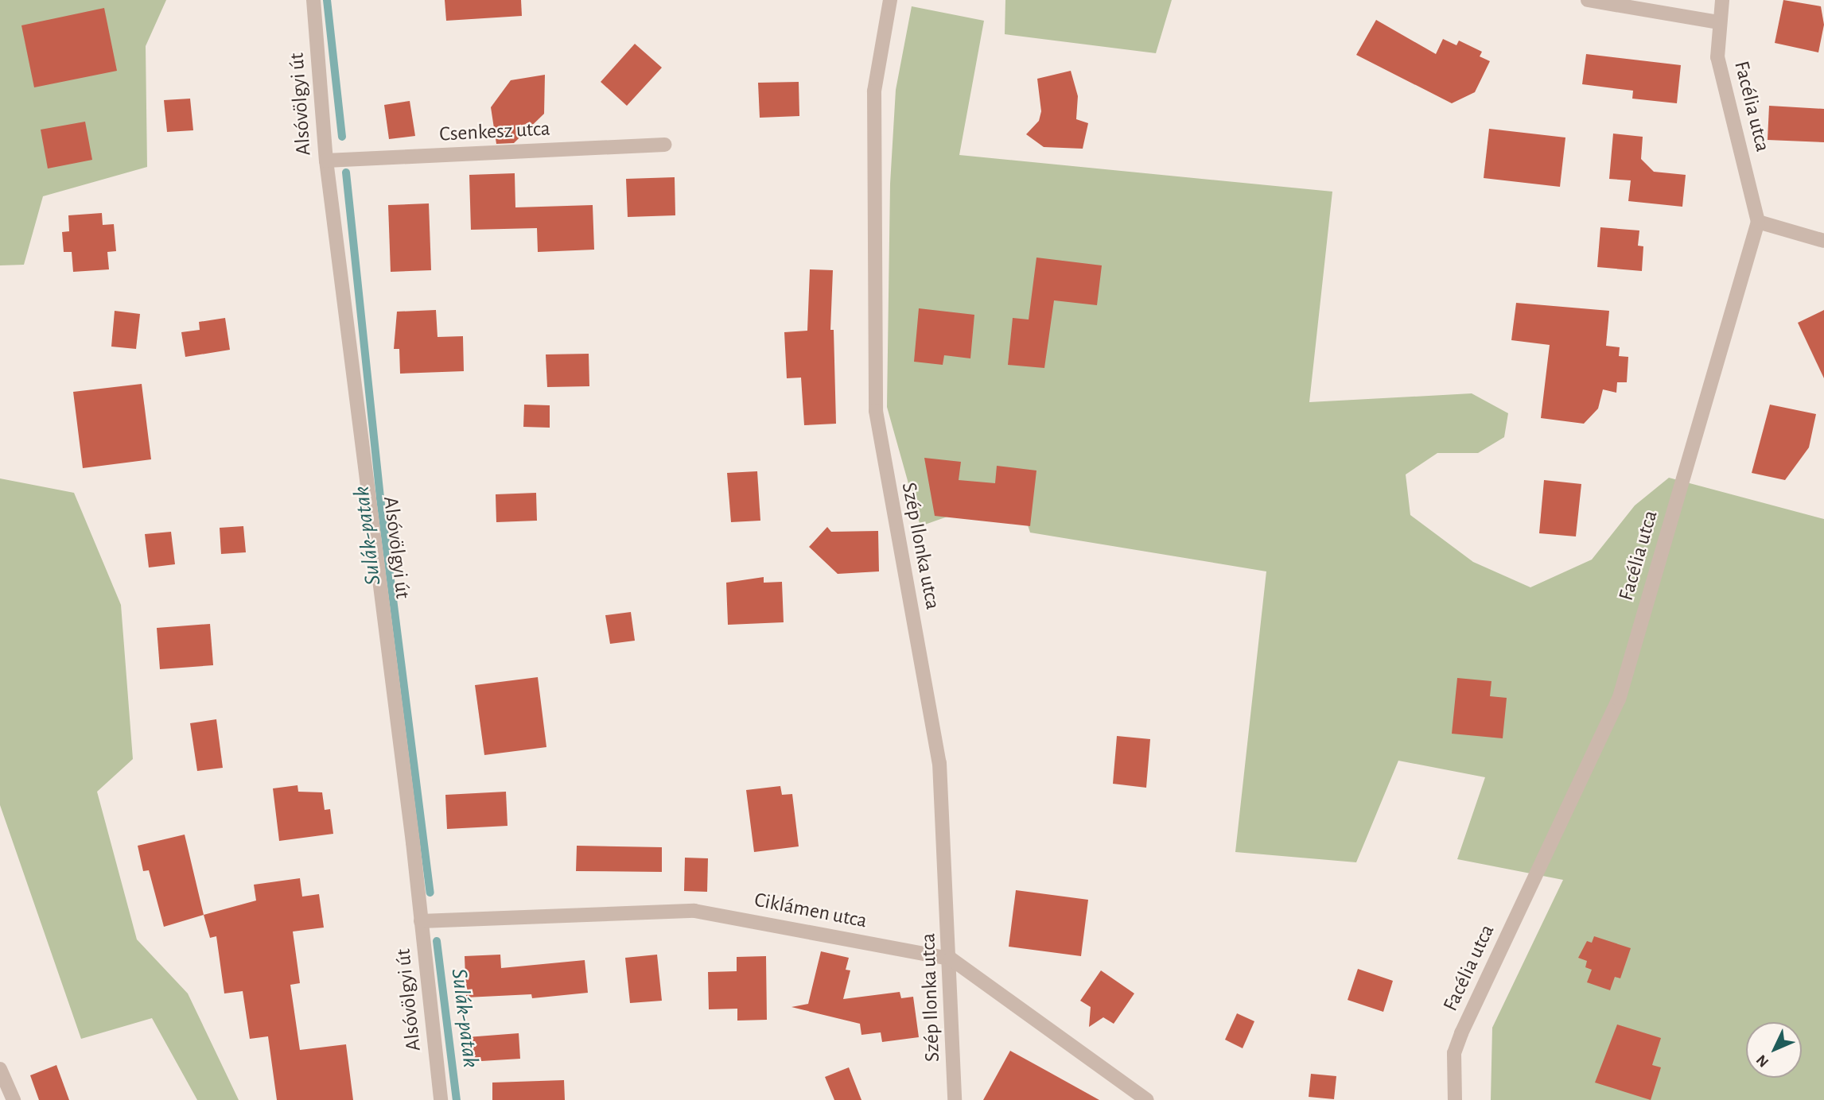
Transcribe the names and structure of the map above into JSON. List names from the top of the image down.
{
  "streets": {
    "street": [
      "Alsóvölgyi út",
      "Facélia utca",
      "Csenkesz utca",
      "Szép Ilonka utca",
      "Ciklámen utca"
    ]
  },
  "crossings": [
    ["Alsóvölgyi út", "Csenkesz utca"],
    ["Alsóvölgyi út", "Ciklámen utca"],
    ["Szép Ilonka utca", "Ciklámen utca"]
  ],
  "water": ["Sulák-patak"],
  "north": "bottom left"
}
